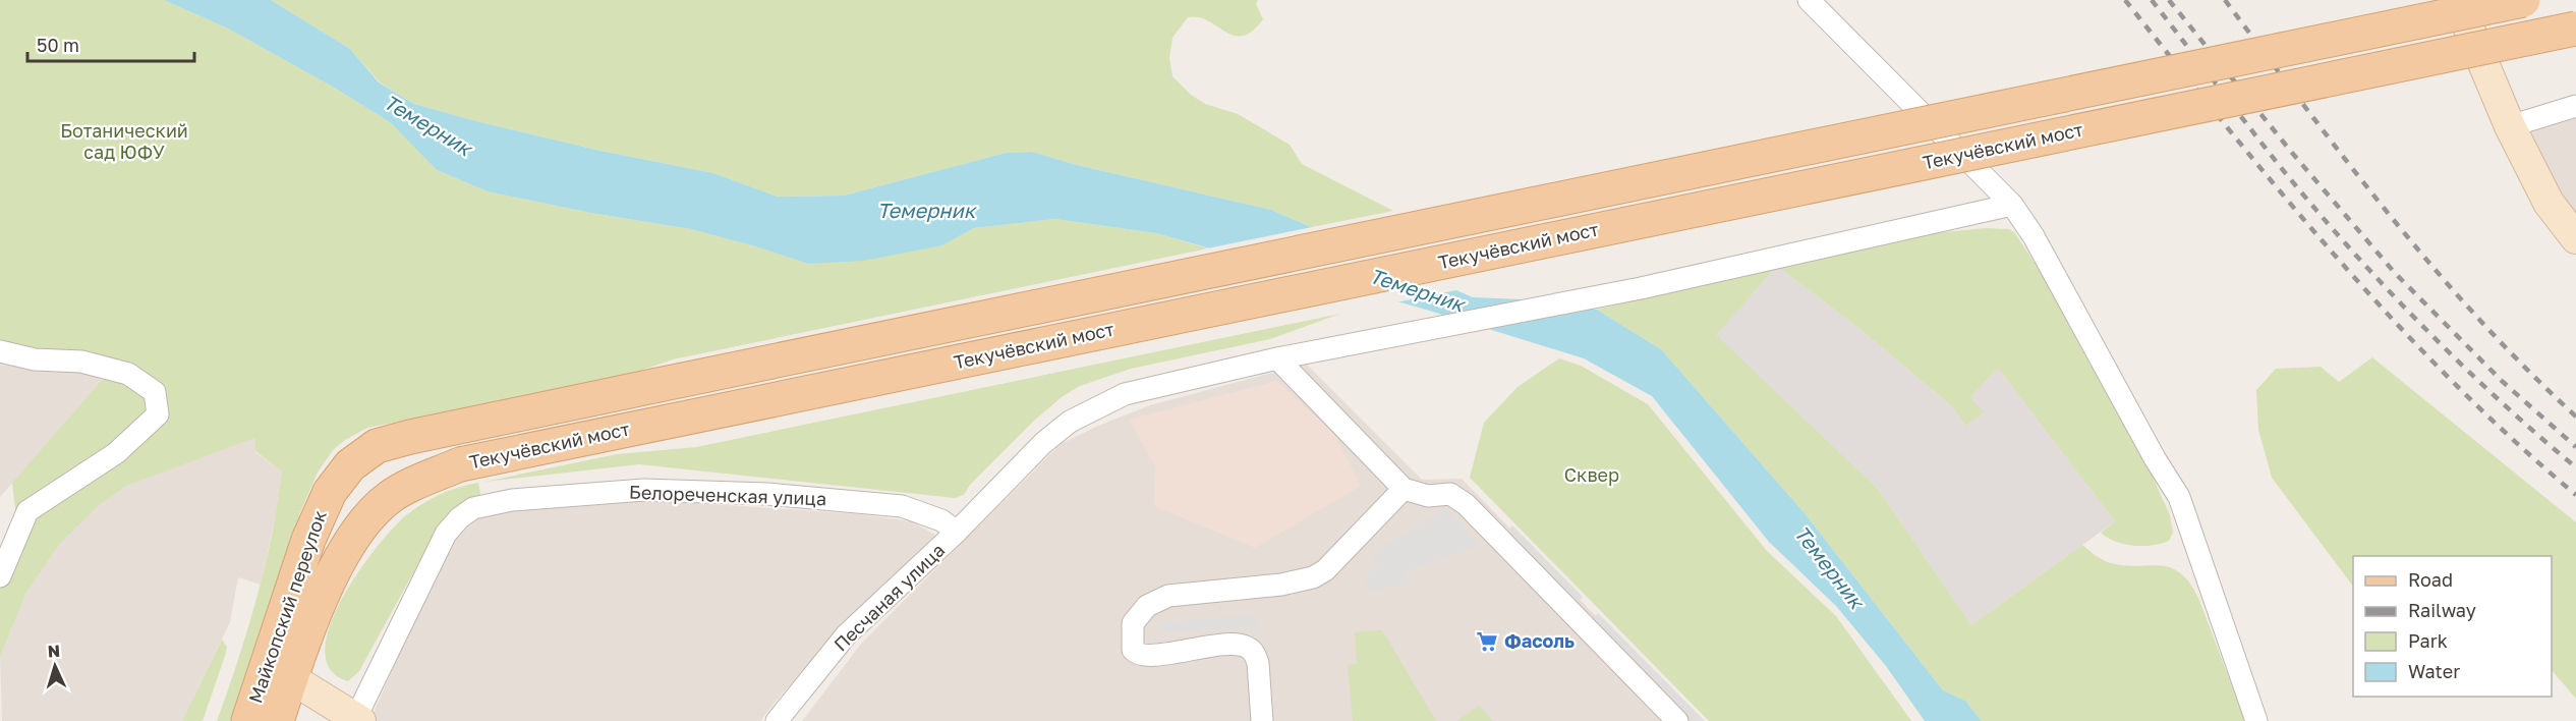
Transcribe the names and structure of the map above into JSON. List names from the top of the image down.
{
  "streets": {
    "main road": ["Текучёвский мост", "Майкопский переулок"],
    "street": ["Белореченская улица", "Песчаная улица"]
  },
  "crossings": [
    ["Текучёвский мост", "Майкопский переулок"],
    ["Белореченская улица", "Песчаная улица"]
  ],
  "water": ["Темерник"],
  "parks": ["Ботанический сад ЮФУ", "Сквер"],
  "places": {
    "supermarket": ["Фасоль"]
  },
  "legend": [
    "Road",
    "Railway",
    "Park",
    "Water"
  ],
  "scale_bar": "50 m",
  "north": "top"
}
